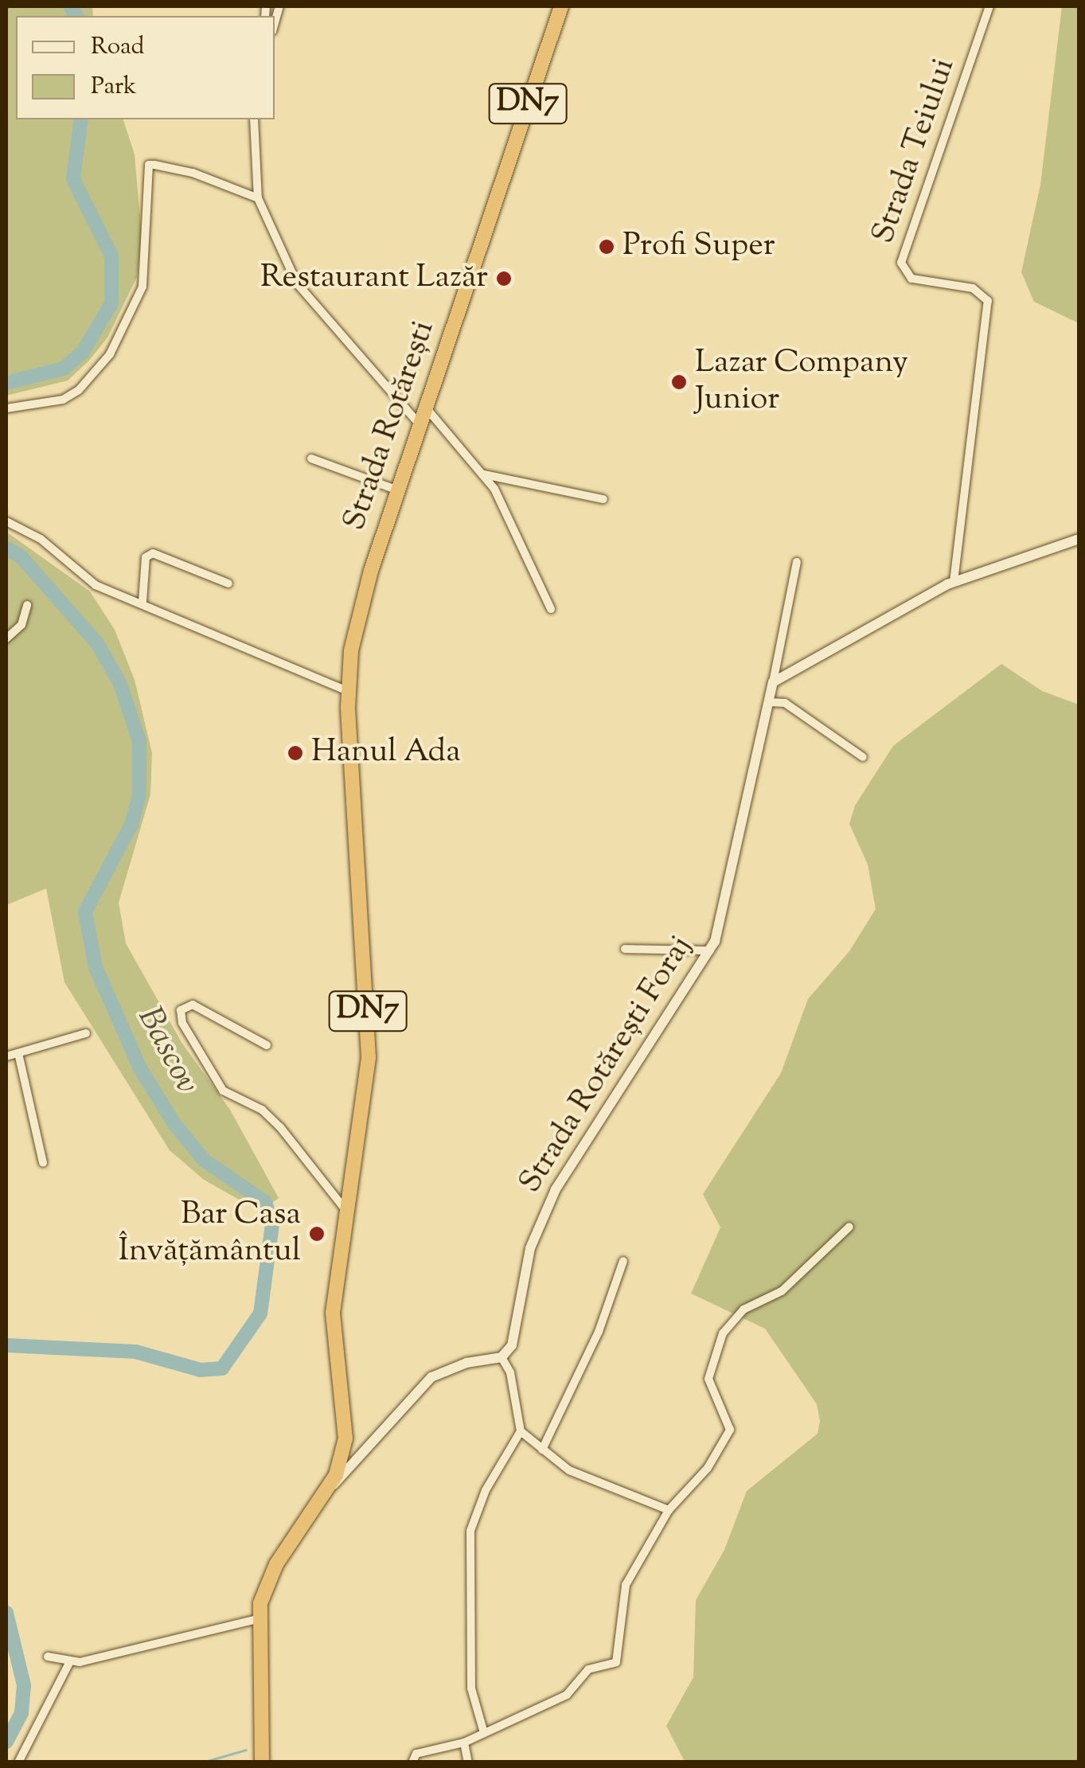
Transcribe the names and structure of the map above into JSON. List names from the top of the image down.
{
  "streets": {
    "highway": ["DN7", "Strada Rotărești"],
    "street": ["Strada Teiului", "Strada Rotărești Foraj"]
  },
  "crossings": [
    ["DN7", "Strada Rotărești"]
  ],
  "water": ["Bascov"],
  "places": [
    "Profi Super",
    "Restaurant Lazăr",
    "Lazar Company Junior",
    "Hanul Ada",
    "Bar Casa Învățământul"
  ],
  "legend": ["Road", "Park"]
}
